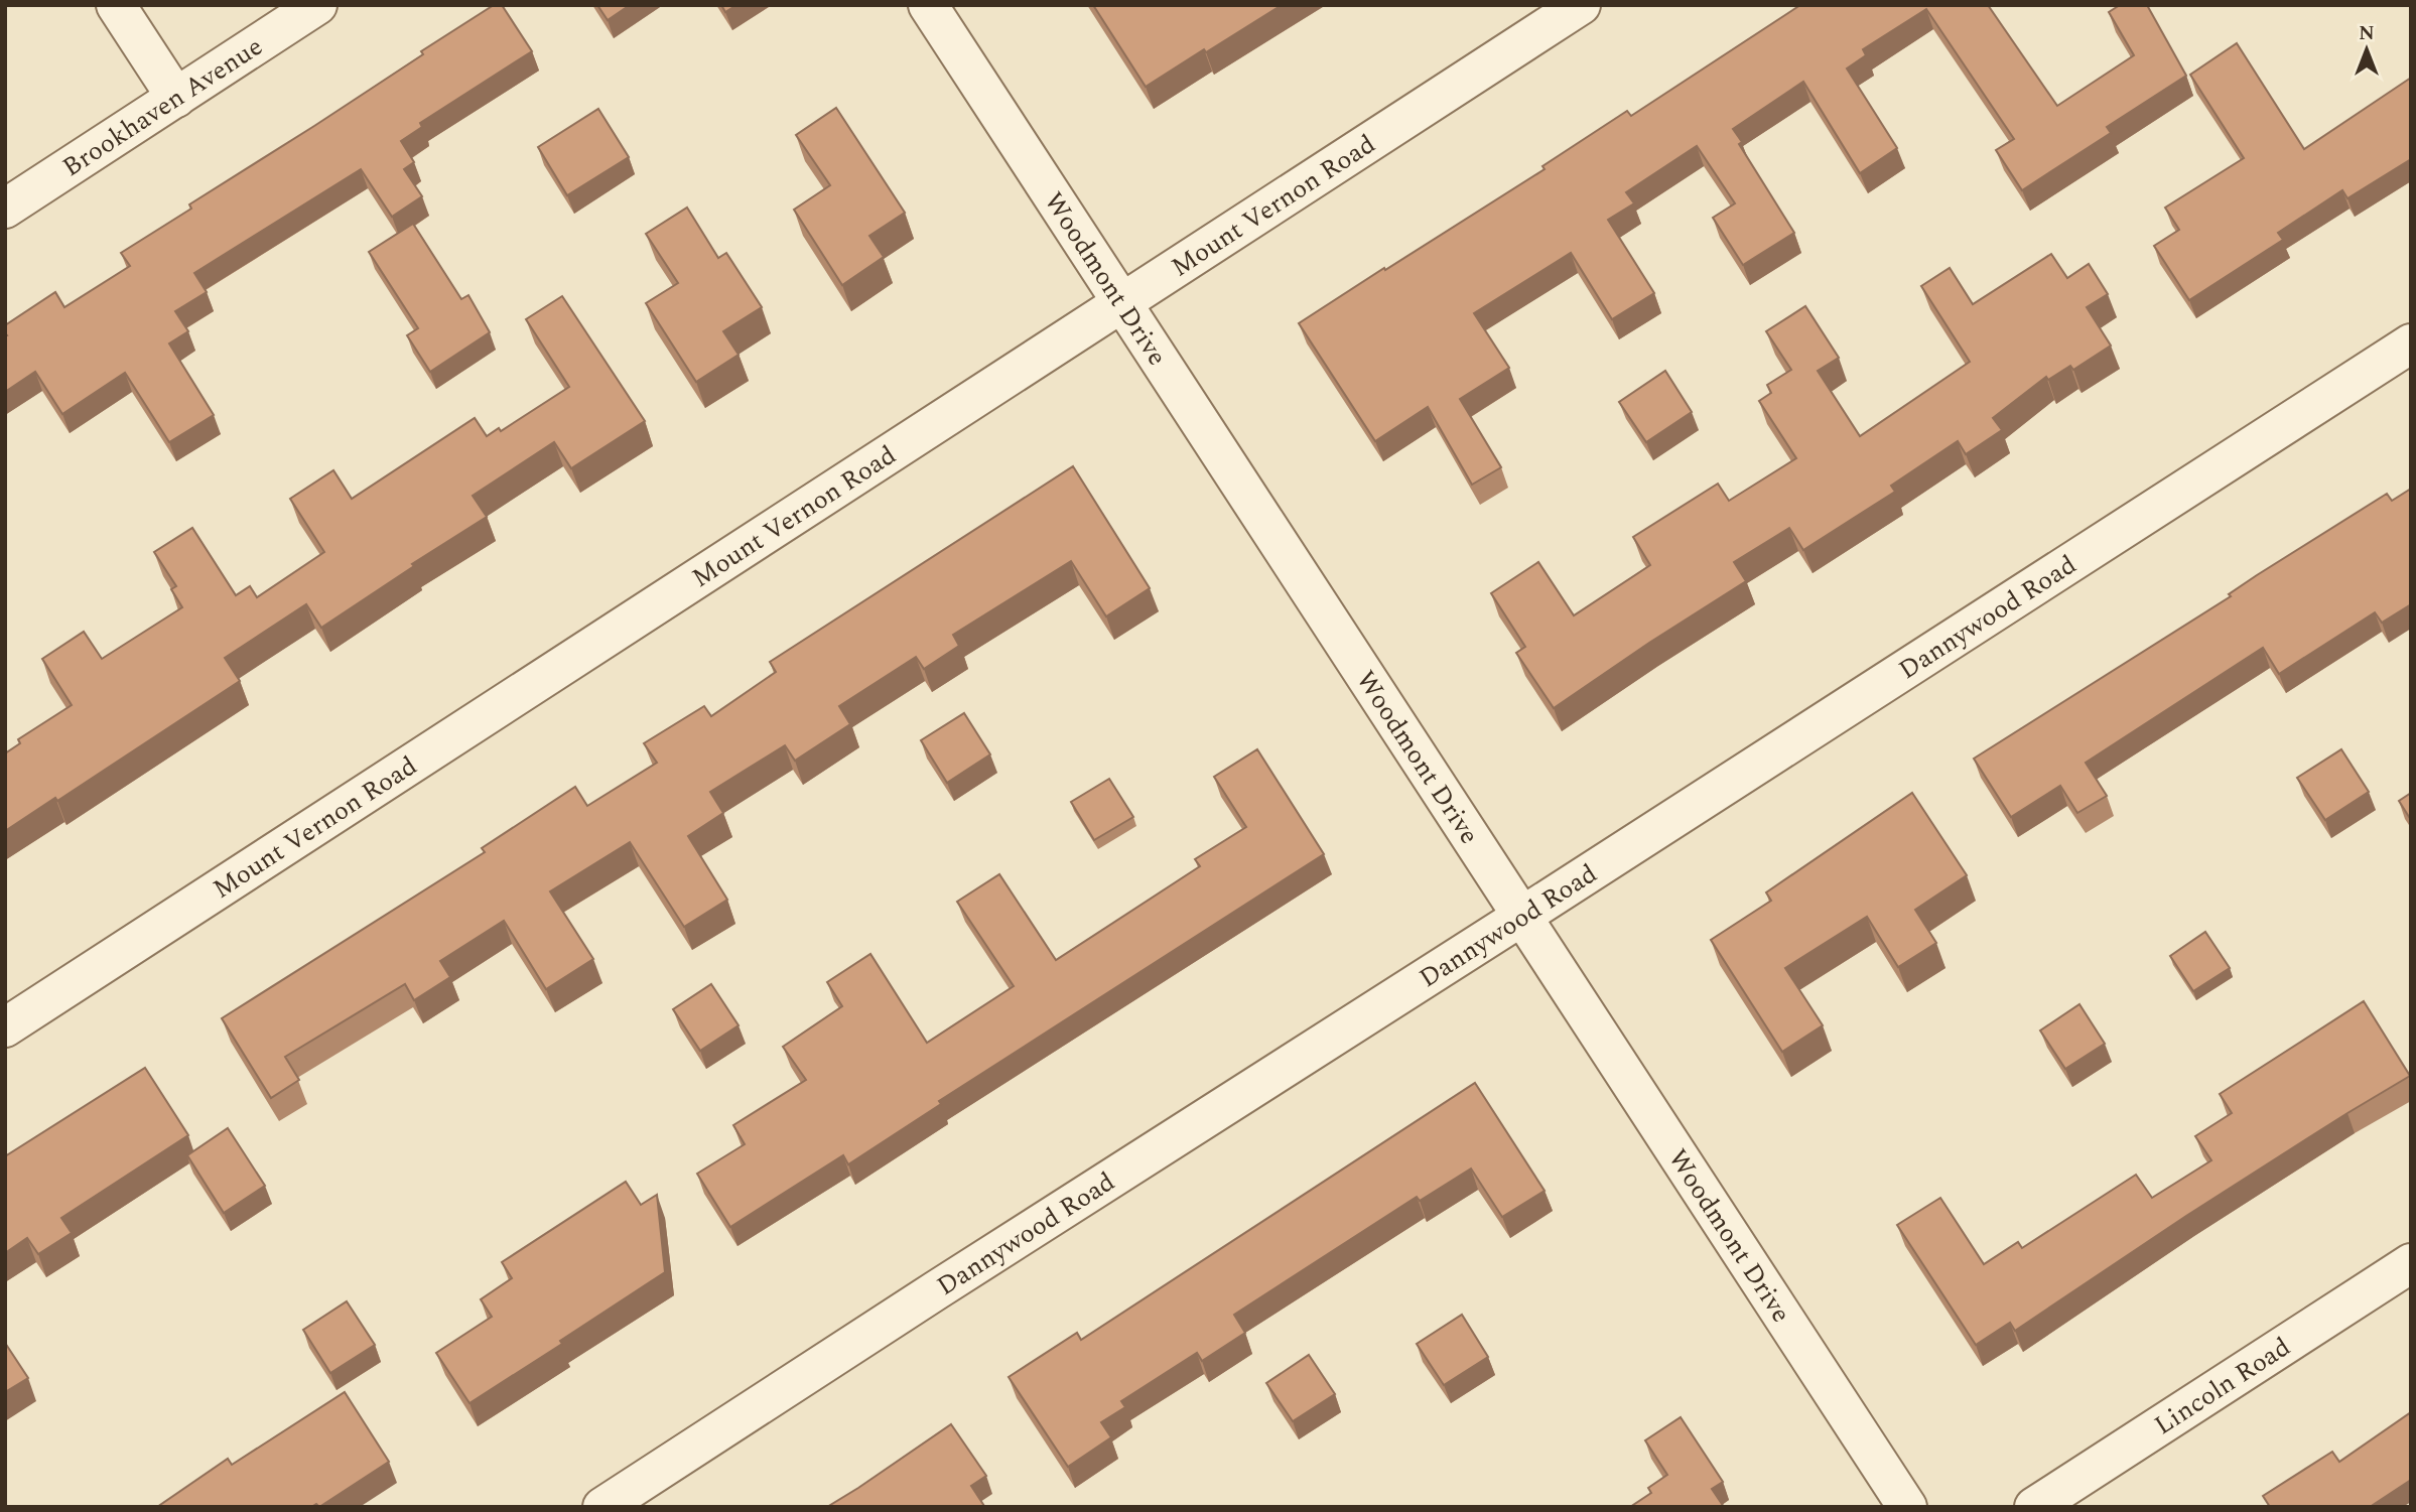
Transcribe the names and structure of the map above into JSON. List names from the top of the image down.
{
  "streets": {
    "street": [
      "Brookhaven Avenue",
      "Mount Vernon Road",
      "Woodmont Drive",
      "Dannywood Road",
      "Lincoln Road"
    ]
  },
  "crossings": [
    ["Mount Vernon Road", "Woodmont Drive"],
    ["Woodmont Drive", "Dannywood Road"]
  ],
  "north": "top"
}
